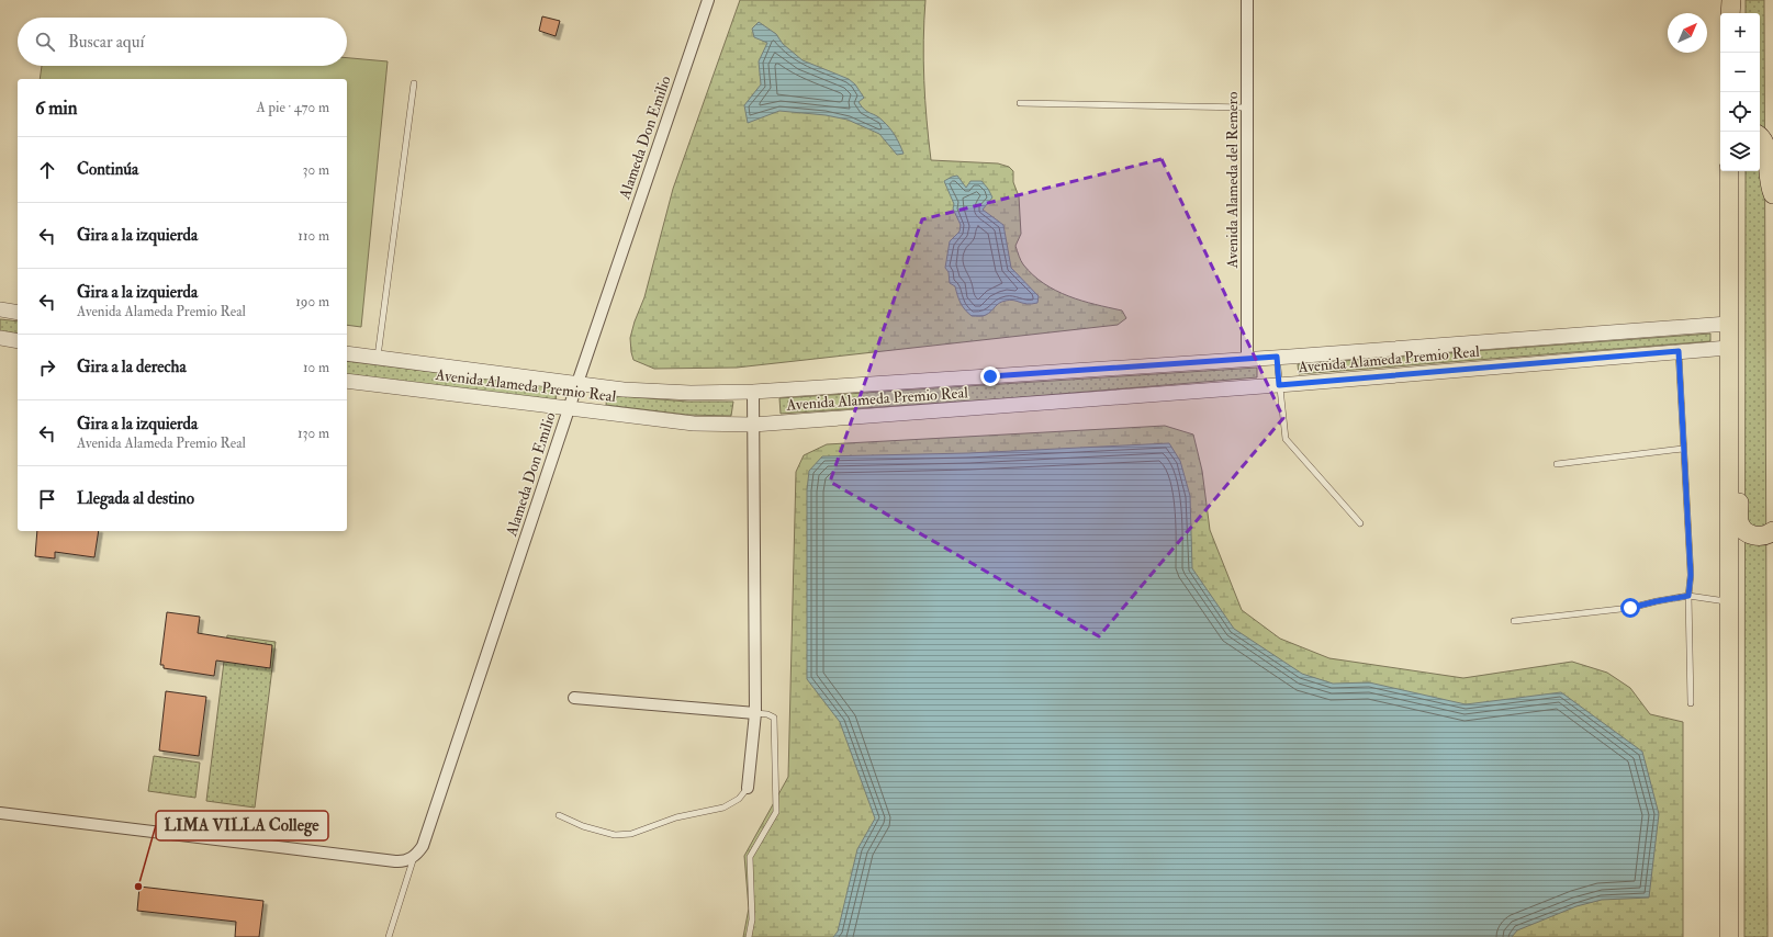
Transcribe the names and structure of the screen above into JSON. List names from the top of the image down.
{
  "streets": {
    "street": ["Alameda Don Emilio", "Avenida Alameda del Remero", "Avenida Alameda Premio Real"]
  },
  "crossings": [
    ["Alameda Don Emilio", "Avenida Alameda Premio Real"],
    ["Avenida Alameda del Remero", "Avenida Alameda Premio Real"]
  ],
  "places": ["LIMA VILLA College"],
  "north": "top right",
  "page": {
    "map_buttons": ["+", "−"],
    "search": "Buscar aquí",
    "heading": ["6 min", "A pie · 470 m"],
    "list": [
      ["Continúa", "30 m"],
      ["Gira a la izquierda", "110 m"],
      ["Gira a la izquierda", "Avenida Alameda Premio Real", "190 m"],
      ["Gira a la derecha", "10 m"],
      ["Gira a la izquierda", "Avenida Alameda Premio Real", "130 m"],
      "Llegada al destino"
    ]
  }
}
